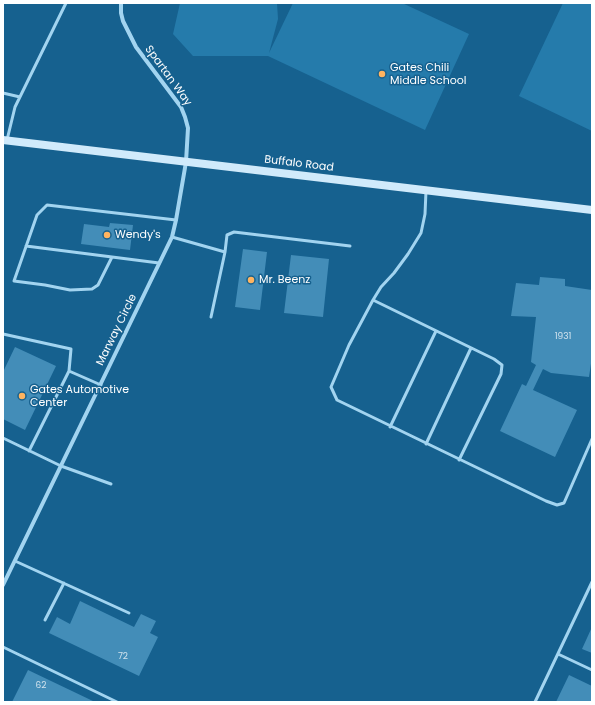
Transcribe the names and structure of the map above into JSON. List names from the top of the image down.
{
  "streets": {
    "main road": ["Buffalo Road"],
    "street": ["Spartan Way", "Marway Circle"]
  },
  "crossings": [
    ["Spartan Way", "Buffalo Road"],
    ["Spartan Way", "Marway Circle"],
    ["Buffalo Road", "Marway Circle"]
  ],
  "places": [
    "Gates Chili Middle School",
    "Wendy's",
    "Mr. Beenz",
    "Gates Automotive Center"
  ],
  "house_numbers": ["1931", "72", "62"]
}
